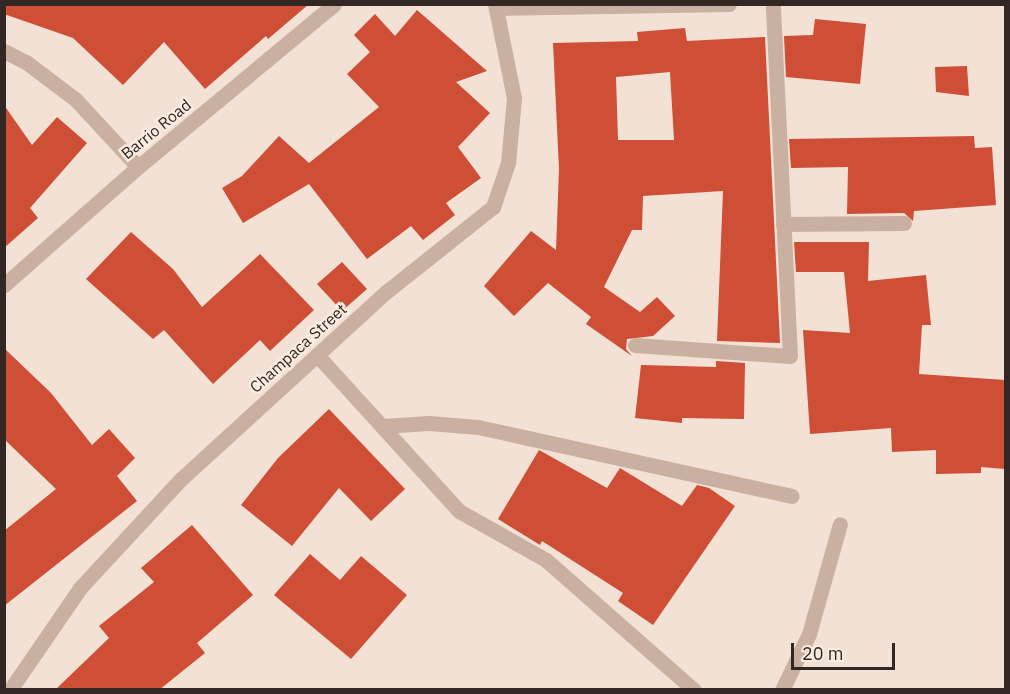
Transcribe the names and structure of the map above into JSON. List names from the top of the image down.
{
  "streets": {
    "street": ["Barrio Road", "Champaca Street"]
  },
  "scale_bar": "20 m"
}
